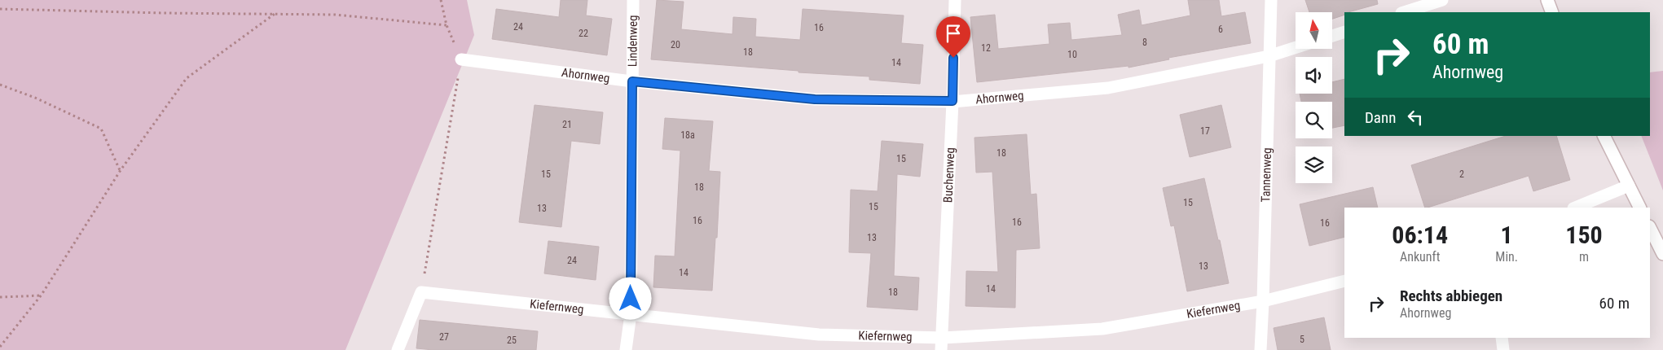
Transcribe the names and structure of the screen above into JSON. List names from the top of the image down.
{
  "streets": {
    "street": [
      "Lindenweg",
      "Ahornweg",
      "Buchenweg",
      "Tannenweg",
      "Kiefernweg"
    ]
  },
  "crossings": [
    ["Lindenweg", "Ahornweg"],
    ["Lindenweg", "Kiefernweg"],
    ["Ahornweg", "Buchenweg"],
    ["Ahornweg", "Tannenweg"],
    ["Buchenweg", "Kiefernweg"],
    ["Tannenweg", "Kiefernweg"]
  ],
  "house_numbers": [
    "24",
    "16",
    "6",
    "22",
    "8",
    "20",
    "12",
    "18",
    "10",
    "14",
    "21",
    "17",
    "18a",
    "18",
    "15",
    "15",
    "2",
    "18",
    "15",
    "15",
    "13",
    "16",
    "16",
    "16",
    "13",
    "24",
    "13",
    "14",
    "14",
    "18",
    "27",
    "5",
    "25"
  ],
  "north": "top",
  "page": {
    "turn": ["60 m", "Ahornweg"],
    "then": "Dann",
    "eta": [
      "06:14",
      "Ankunft",
      "1",
      "Min.",
      "150",
      "m"
    ],
    "list": [
      {
        "name": "Rechts abbiegen",
        "note": "Ahornweg",
        "value": "60 m"
      }
    ]
  }
}
